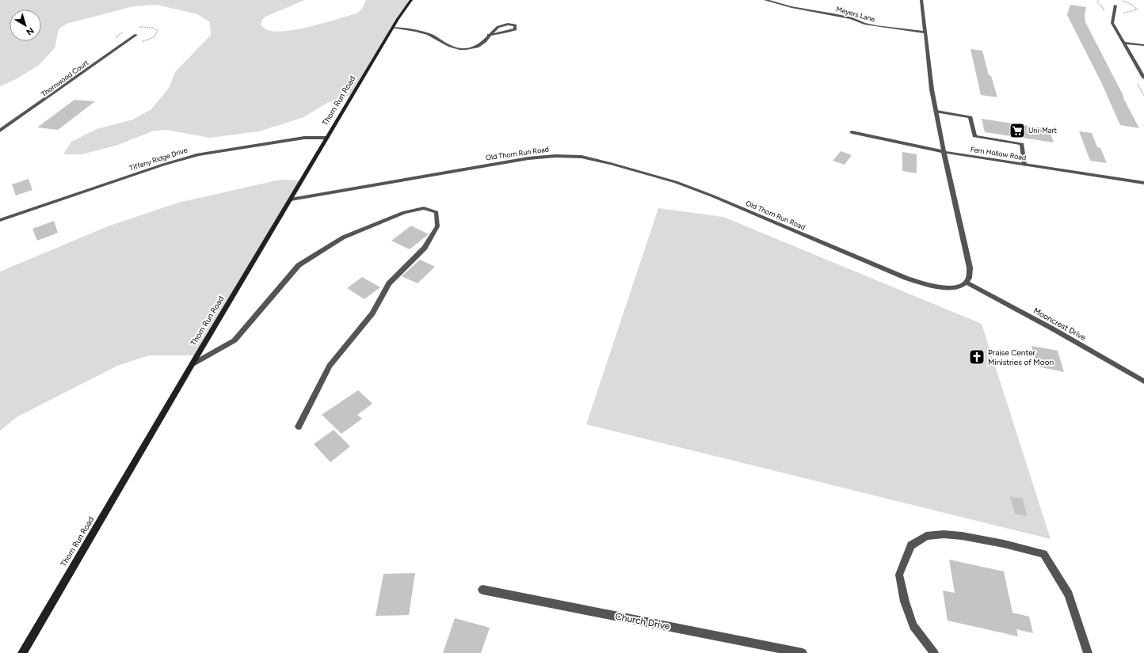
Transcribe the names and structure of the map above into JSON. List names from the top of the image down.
{
  "streets": {
    "street": [
      "Meyers Lane",
      "Thornwood Court",
      "Thorn Run Road",
      "Old Thorn Run Road",
      "Fern Hollow Road",
      "Tiffany Ridge Drive",
      "Mooncrest Drive",
      "Church Drive"
    ]
  },
  "crossings": [
    ["Thorn Run Road", "Old Thorn Run Road"],
    ["Thorn Run Road", "Tiffany Ridge Drive"],
    ["Old Thorn Run Road", "Mooncrest Drive"]
  ],
  "places": {
    "supermarket": ["Uni-Mart"],
    "church": ["Praise Center Ministries of Moon"]
  },
  "north": "bottom right"
}
